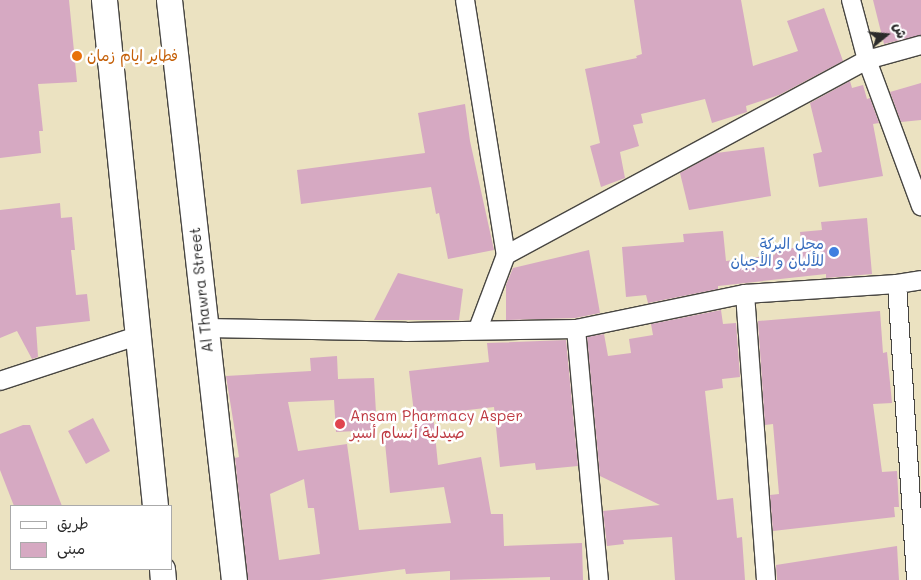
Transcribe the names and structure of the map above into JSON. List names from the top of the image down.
{
  "streets": {
    "main road": ["Al Thawra Street"]
  },
  "places": ["فطاير ايام زمان", "محل البركة للألبان و الأجبان", "Ansam Pharmacy Asper صيدلية أنسام أسبر"],
  "legend": ["طريق", "مبنى"],
  "north": "right"
}
